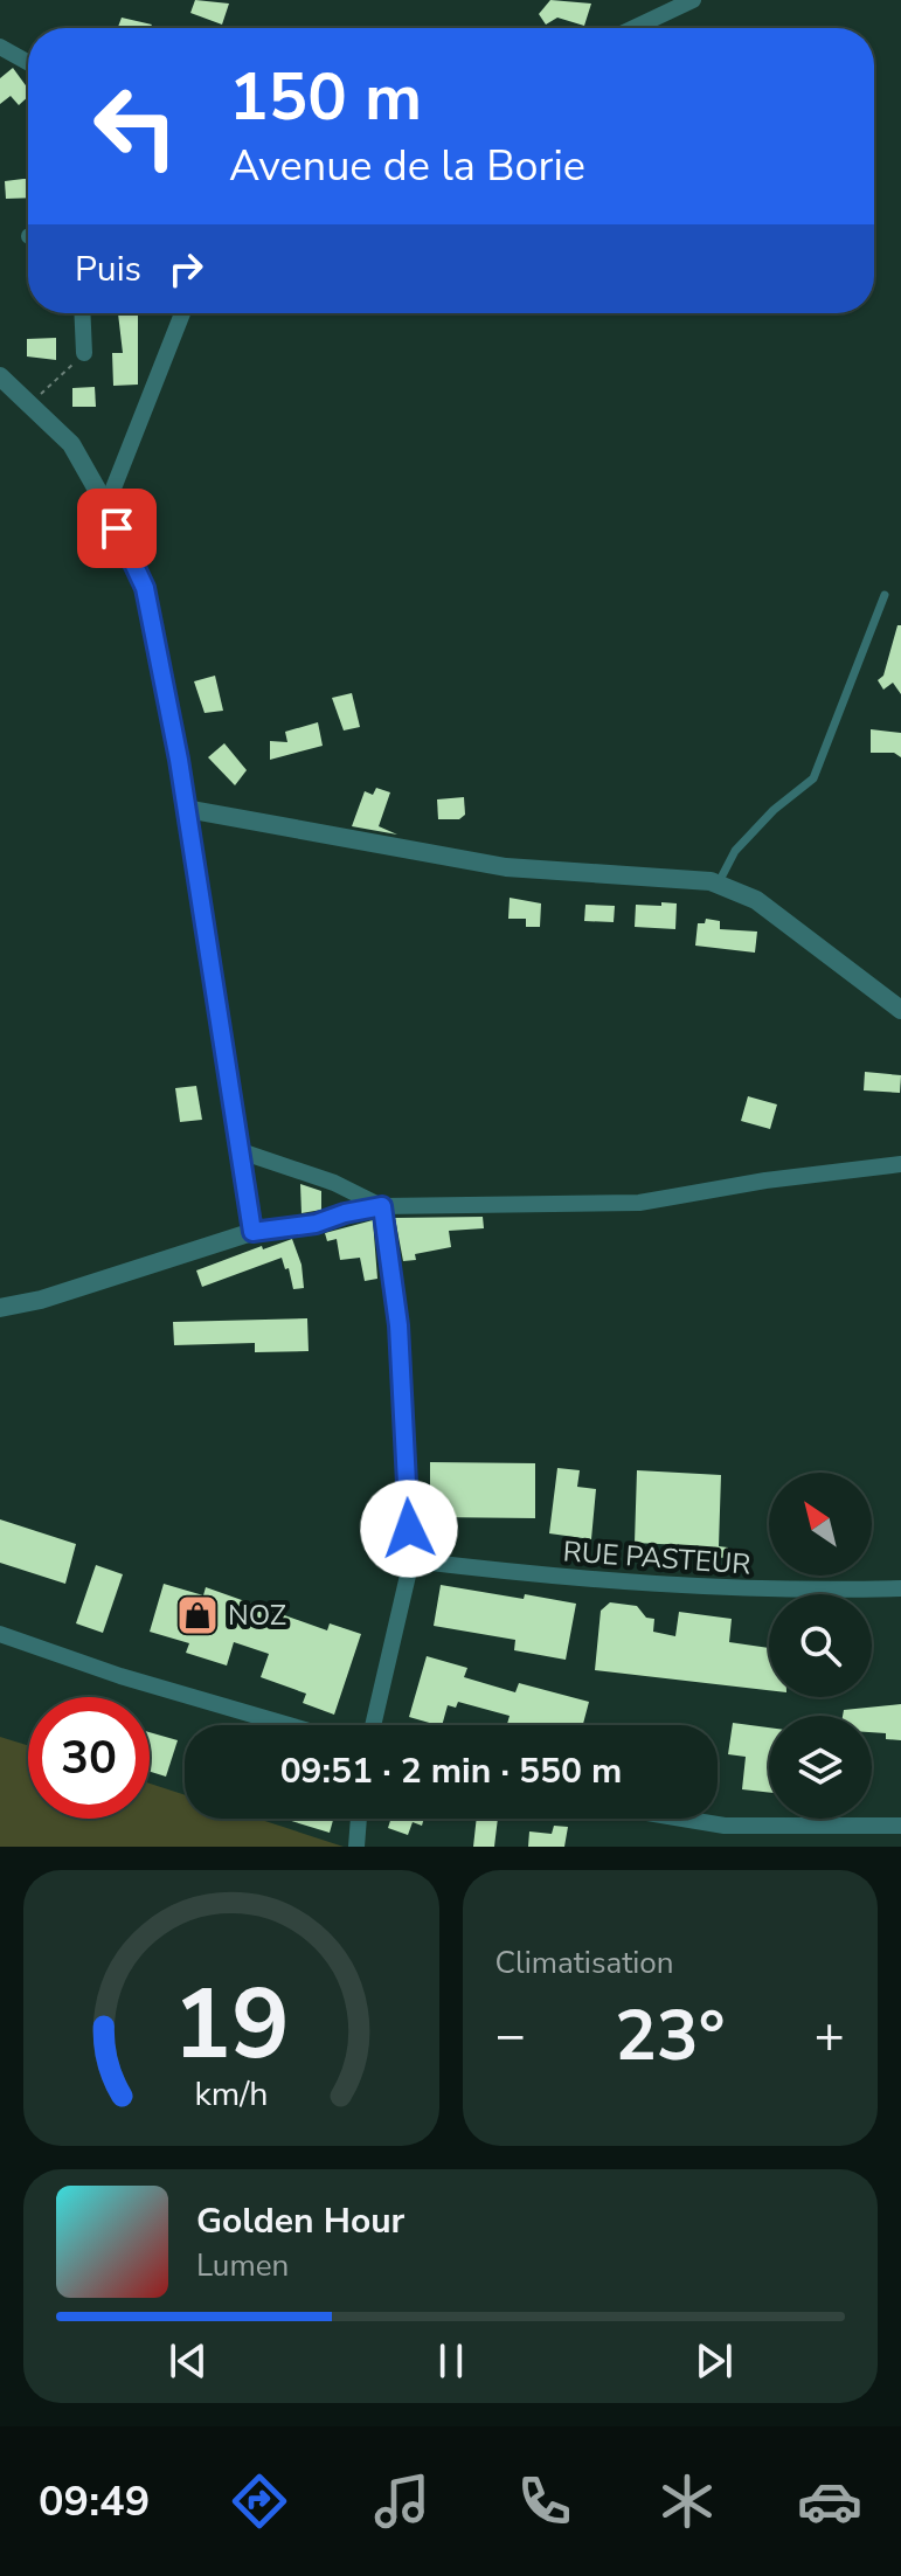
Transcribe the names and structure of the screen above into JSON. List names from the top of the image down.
{
  "streets": {
    "street": ["RUE PASTEUR"]
  },
  "places": {
    "shop": ["NOZ"]
  },
  "north": "top left",
  "page": {
    "turn": ["150 m", "Avenue de la Borie"],
    "then": "Puis",
    "limit": "30",
    "trip": "09:51 · 2 min · 550 m",
    "tile": "Climatisation",
    "heat": ["−", "23°", "+"],
    "song": ["Golden Hour", "Lumen"],
    "tabs": "09:49",
    "gauge": ["19", "km/h"]
  }
}
